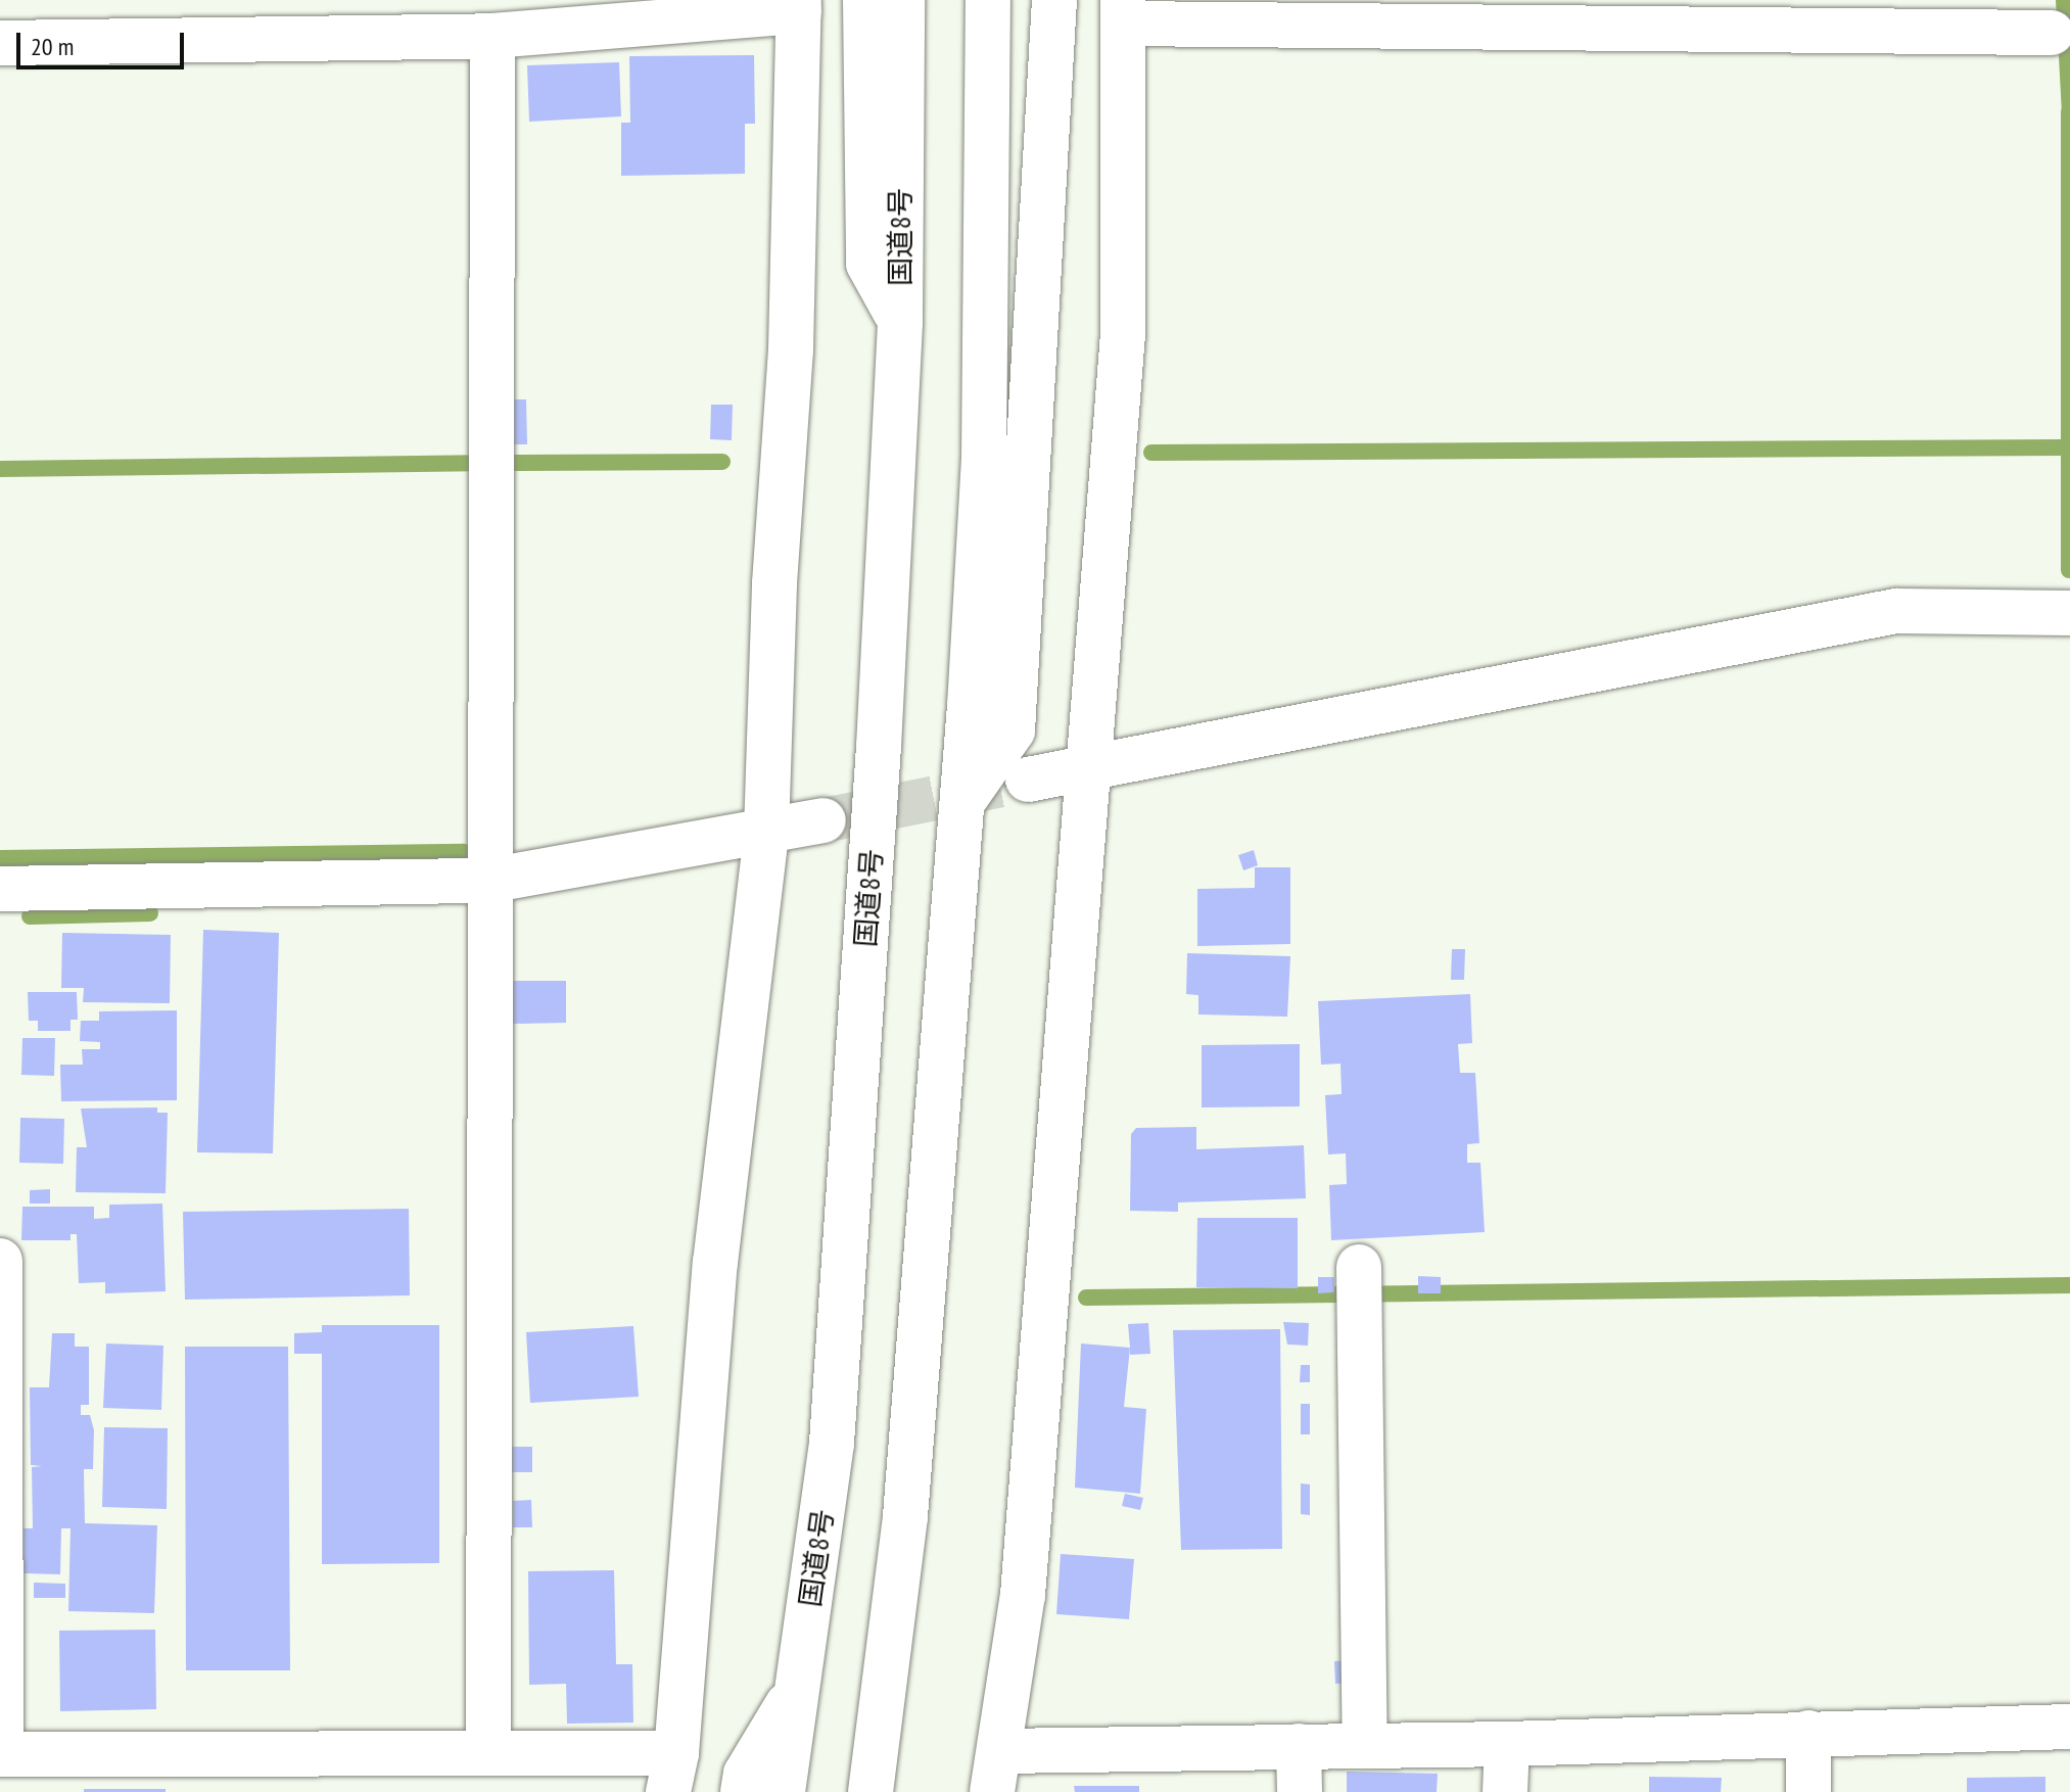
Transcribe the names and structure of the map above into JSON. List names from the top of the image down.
{
  "streets": {
    "main road": ["国道8号"]
  },
  "scale_bar": "20 m"
}
